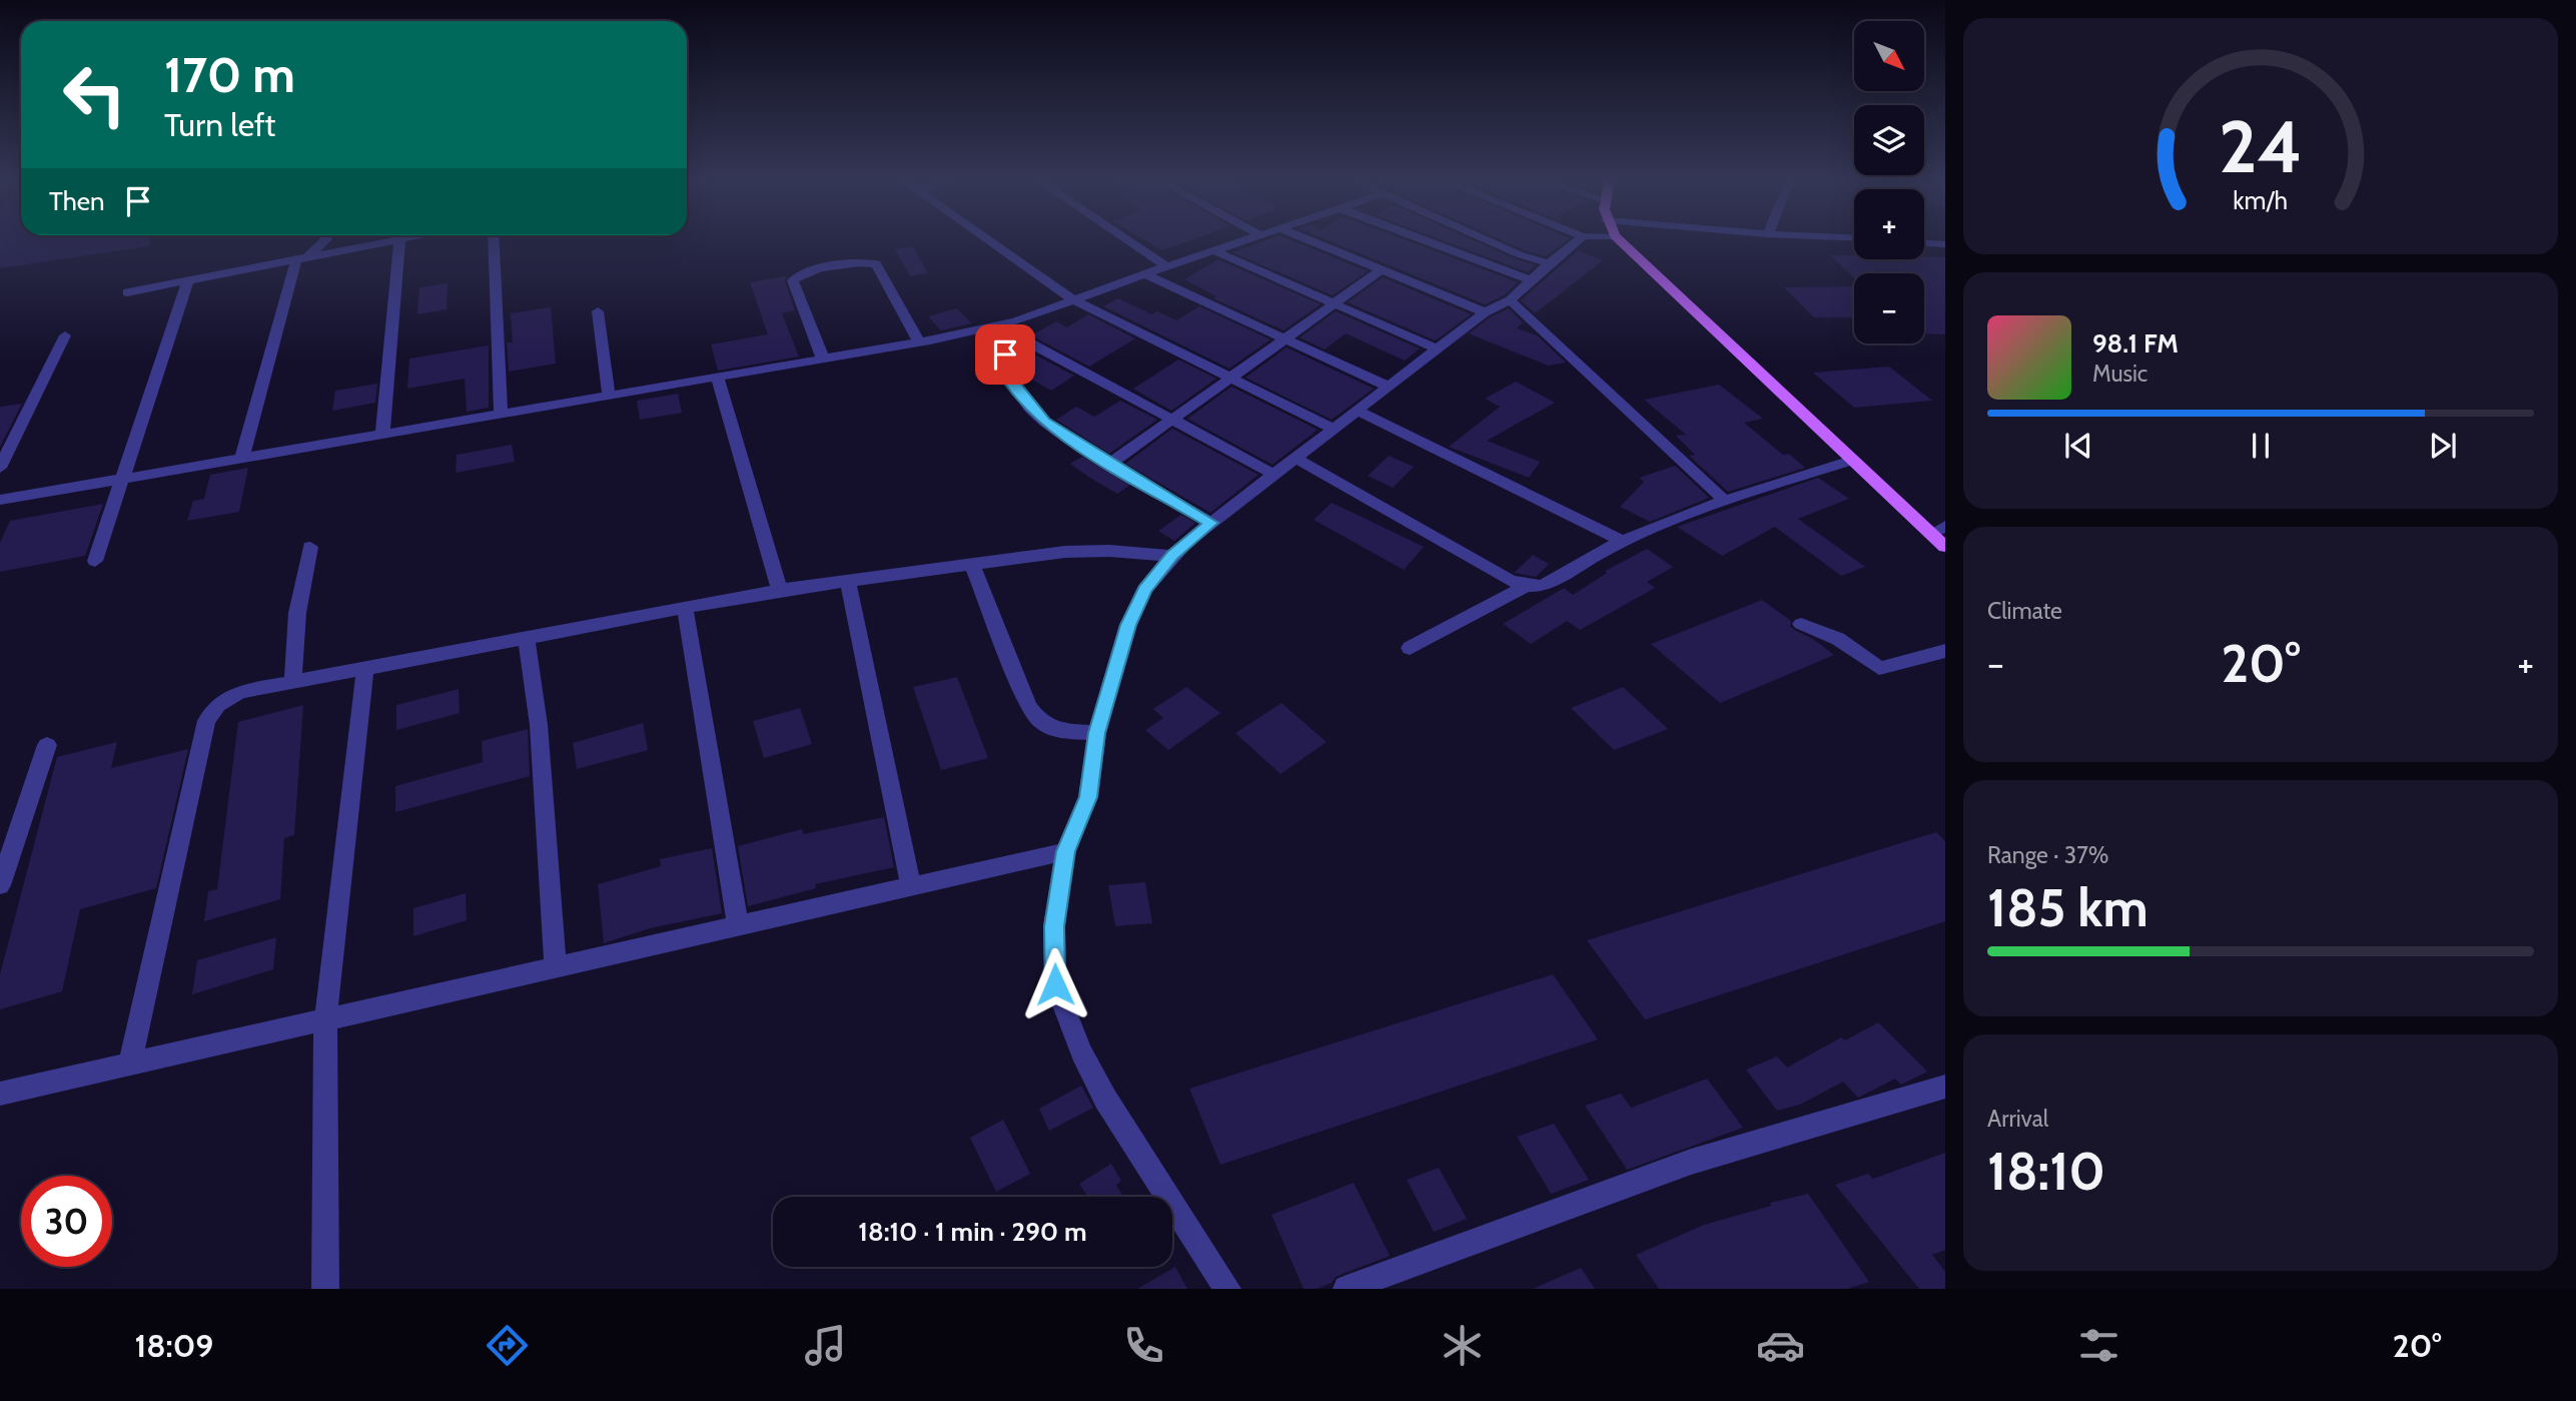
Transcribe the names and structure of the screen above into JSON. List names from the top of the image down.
{
  "north": "bottom right",
  "page": {
    "map_buttons": ["+", "−"],
    "turn": ["170 m", "Turn left"],
    "then": "Then",
    "song": ["98.1 FM", "Music"],
    "tile": [
      "Climate",
      ["Range · 37%", "185 km"],
      ["Arrival", "18:10"]
    ],
    "heat": ["−", "20°", "+"],
    "limit": "30",
    "trip": "18:10 · 1 min · 290 m",
    "tabs": ["18:09", "20°"],
    "gauge": ["24", "km/h"]
  }
}
